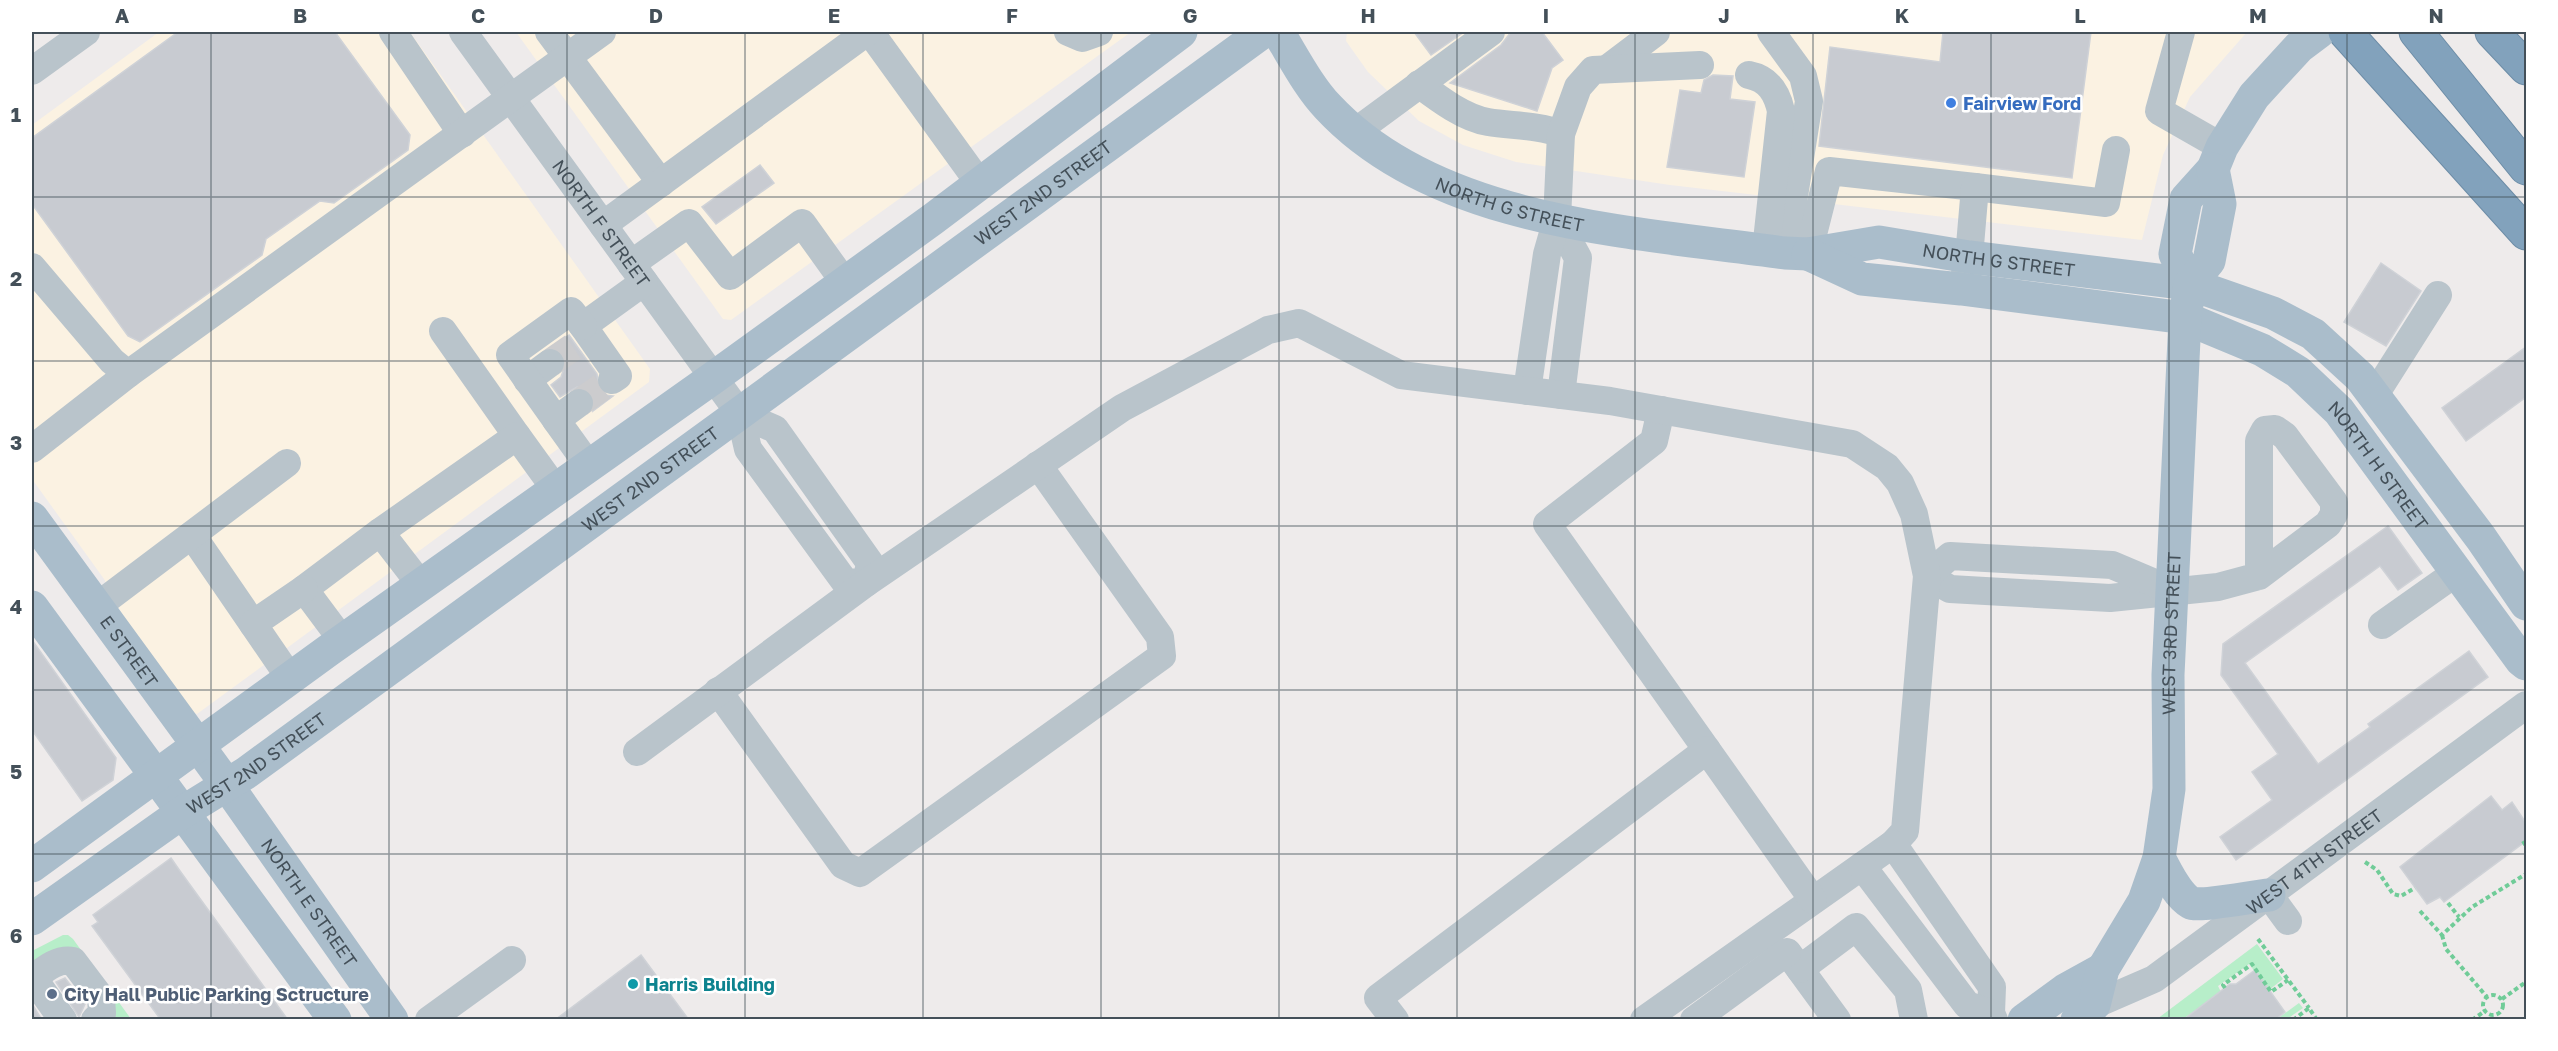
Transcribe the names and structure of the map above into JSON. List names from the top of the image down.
{
  "streets": {
    "main road": [
      "WEST 2ND STREET",
      "NORTH G STREET",
      "NORTH H STREET",
      "WEST 3RD STREET",
      "E STREET",
      "NORTH E STREET"
    ],
    "street": ["NORTH F STREET", "WEST 4TH STREET"]
  },
  "crossings": [
    ["WEST 2ND STREET", "NORTH F STREET"],
    ["WEST 2ND STREET", "E STREET"],
    ["WEST 2ND STREET", "NORTH E STREET"],
    ["NORTH G STREET", "NORTH H STREET"],
    ["NORTH G STREET", "WEST 3RD STREET"],
    ["NORTH H STREET", "WEST 3RD STREET"],
    ["WEST 3RD STREET", "WEST 4TH STREET"],
    ["E STREET", "NORTH E STREET"]
  ],
  "places": ["Fairview Ford", "Harris Building", "City Hall Public Parking Sctructure"],
  "grid": {
    "columns": [
      "A",
      "B",
      "C",
      "D",
      "E",
      "F",
      "G",
      "H",
      "I",
      "J",
      "K",
      "L",
      "M",
      "N"
    ],
    "rows": [
      "1",
      "2",
      "3",
      "4",
      "5",
      "6"
    ]
  }
}
